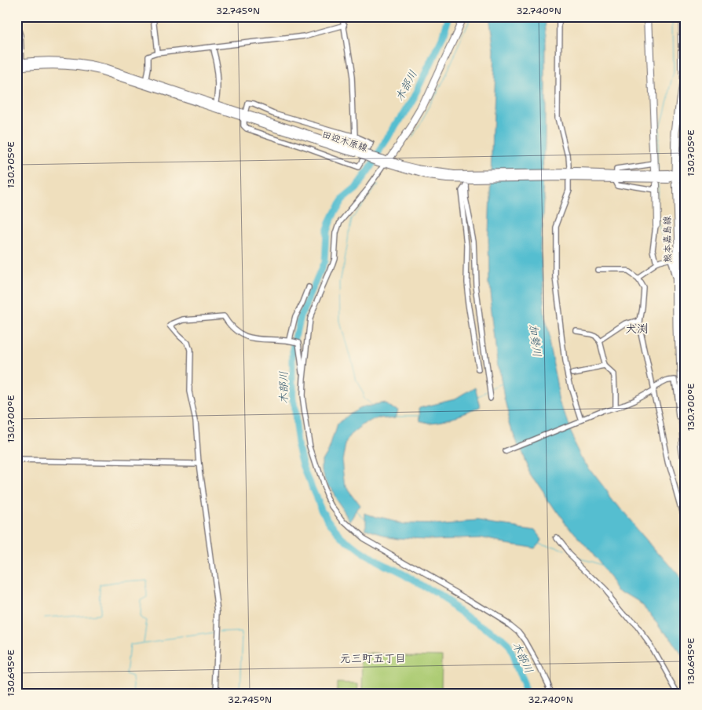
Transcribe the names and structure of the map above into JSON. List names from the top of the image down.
{
  "streets": {
    "main road": ["田迎木原線", "熊本嘉島線"]
  },
  "crossings": [
    ["田迎木原線", "熊本嘉島線"]
  ],
  "districts": ["犬渕", "元三町五丁目"],
  "water": ["木部川", "加勢川"],
  "coordinates": [
    "32.745°N",
    "32.740°N",
    "130.705°E",
    "130.700°E",
    "130.695°E"
  ]
}
